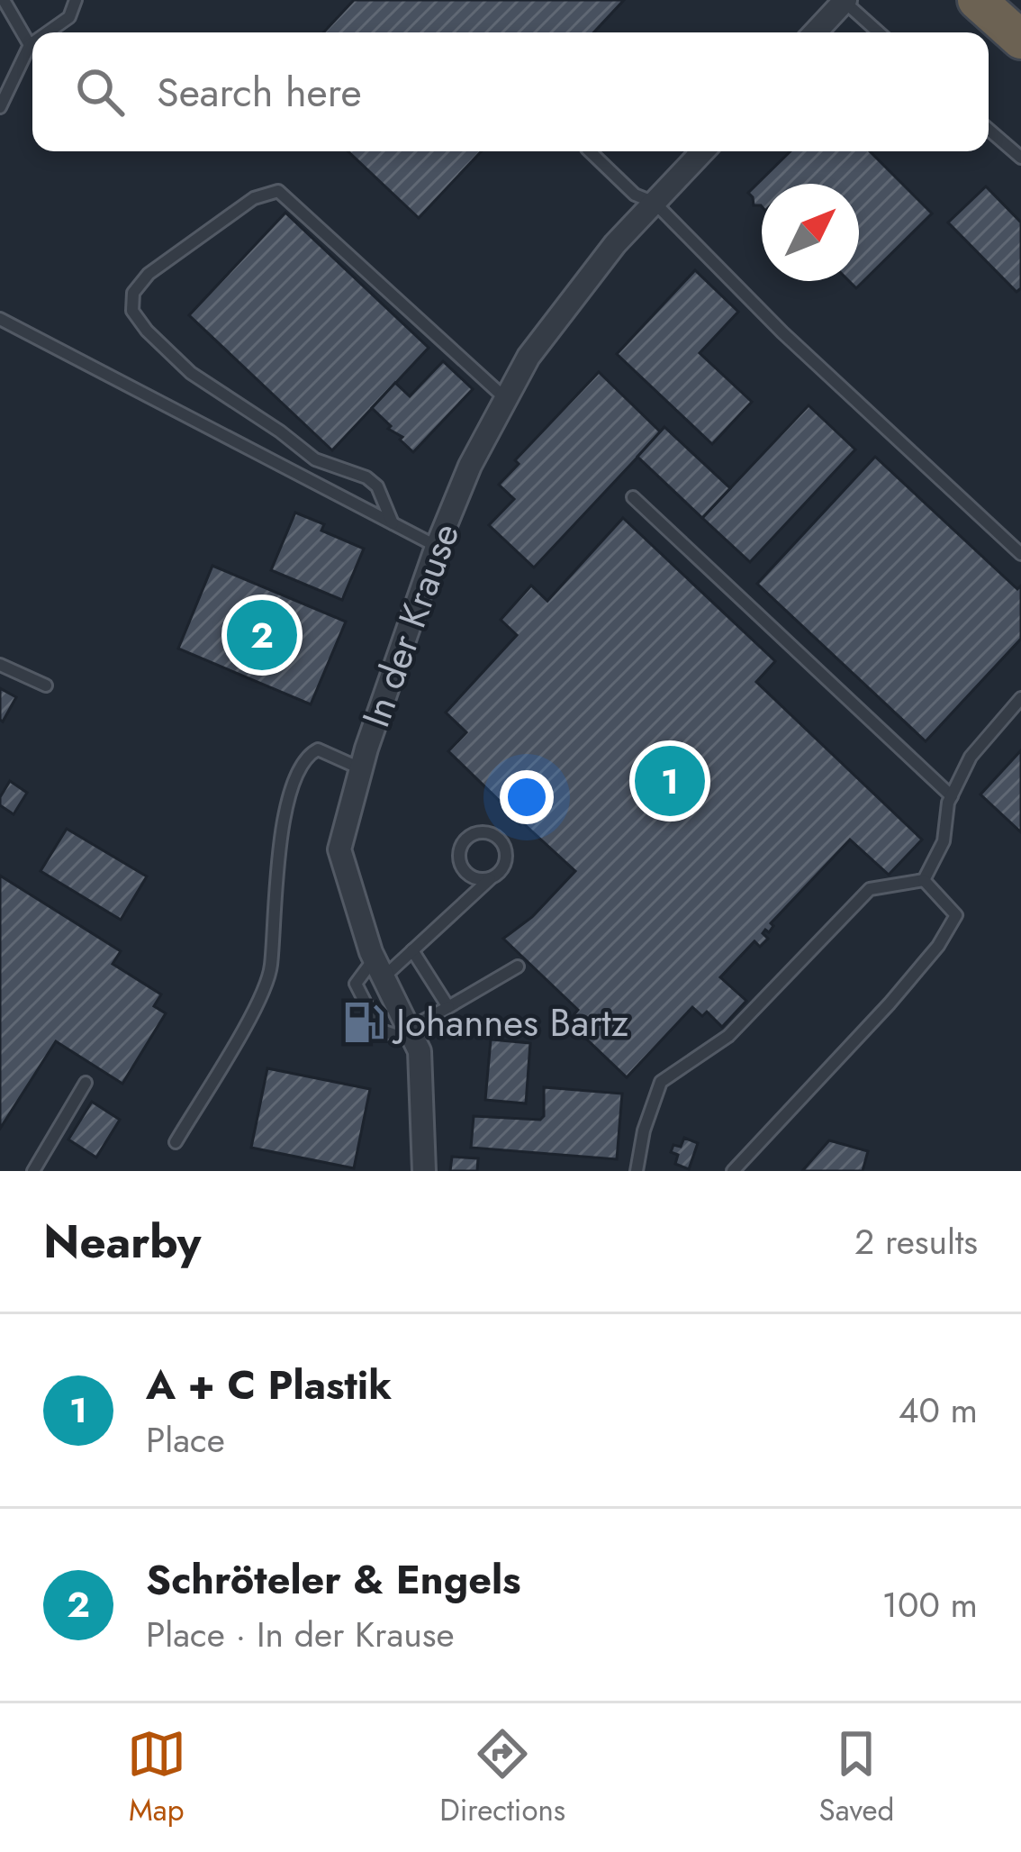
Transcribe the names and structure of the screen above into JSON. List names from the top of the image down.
{
  "streets": {
    "street": ["In der Krause"]
  },
  "places": {
    "fuel station": ["Johannes Bartz"]
  },
  "north": "top right",
  "page": {
    "search": "Search here",
    "pins": ["2", "1"],
    "heading": ["Nearby", "2 results"],
    "list": [
      {
        "mark": "1",
        "name": "A + C Plastik",
        "note": "Place",
        "value": "40 m"
      },
      {
        "mark": "2",
        "name": "Schröteler & Engels",
        "note": "Place · In der Krause",
        "value": "100 m"
      }
    ],
    "nav": ["Map", "Directions", "Saved"]
  }
}
